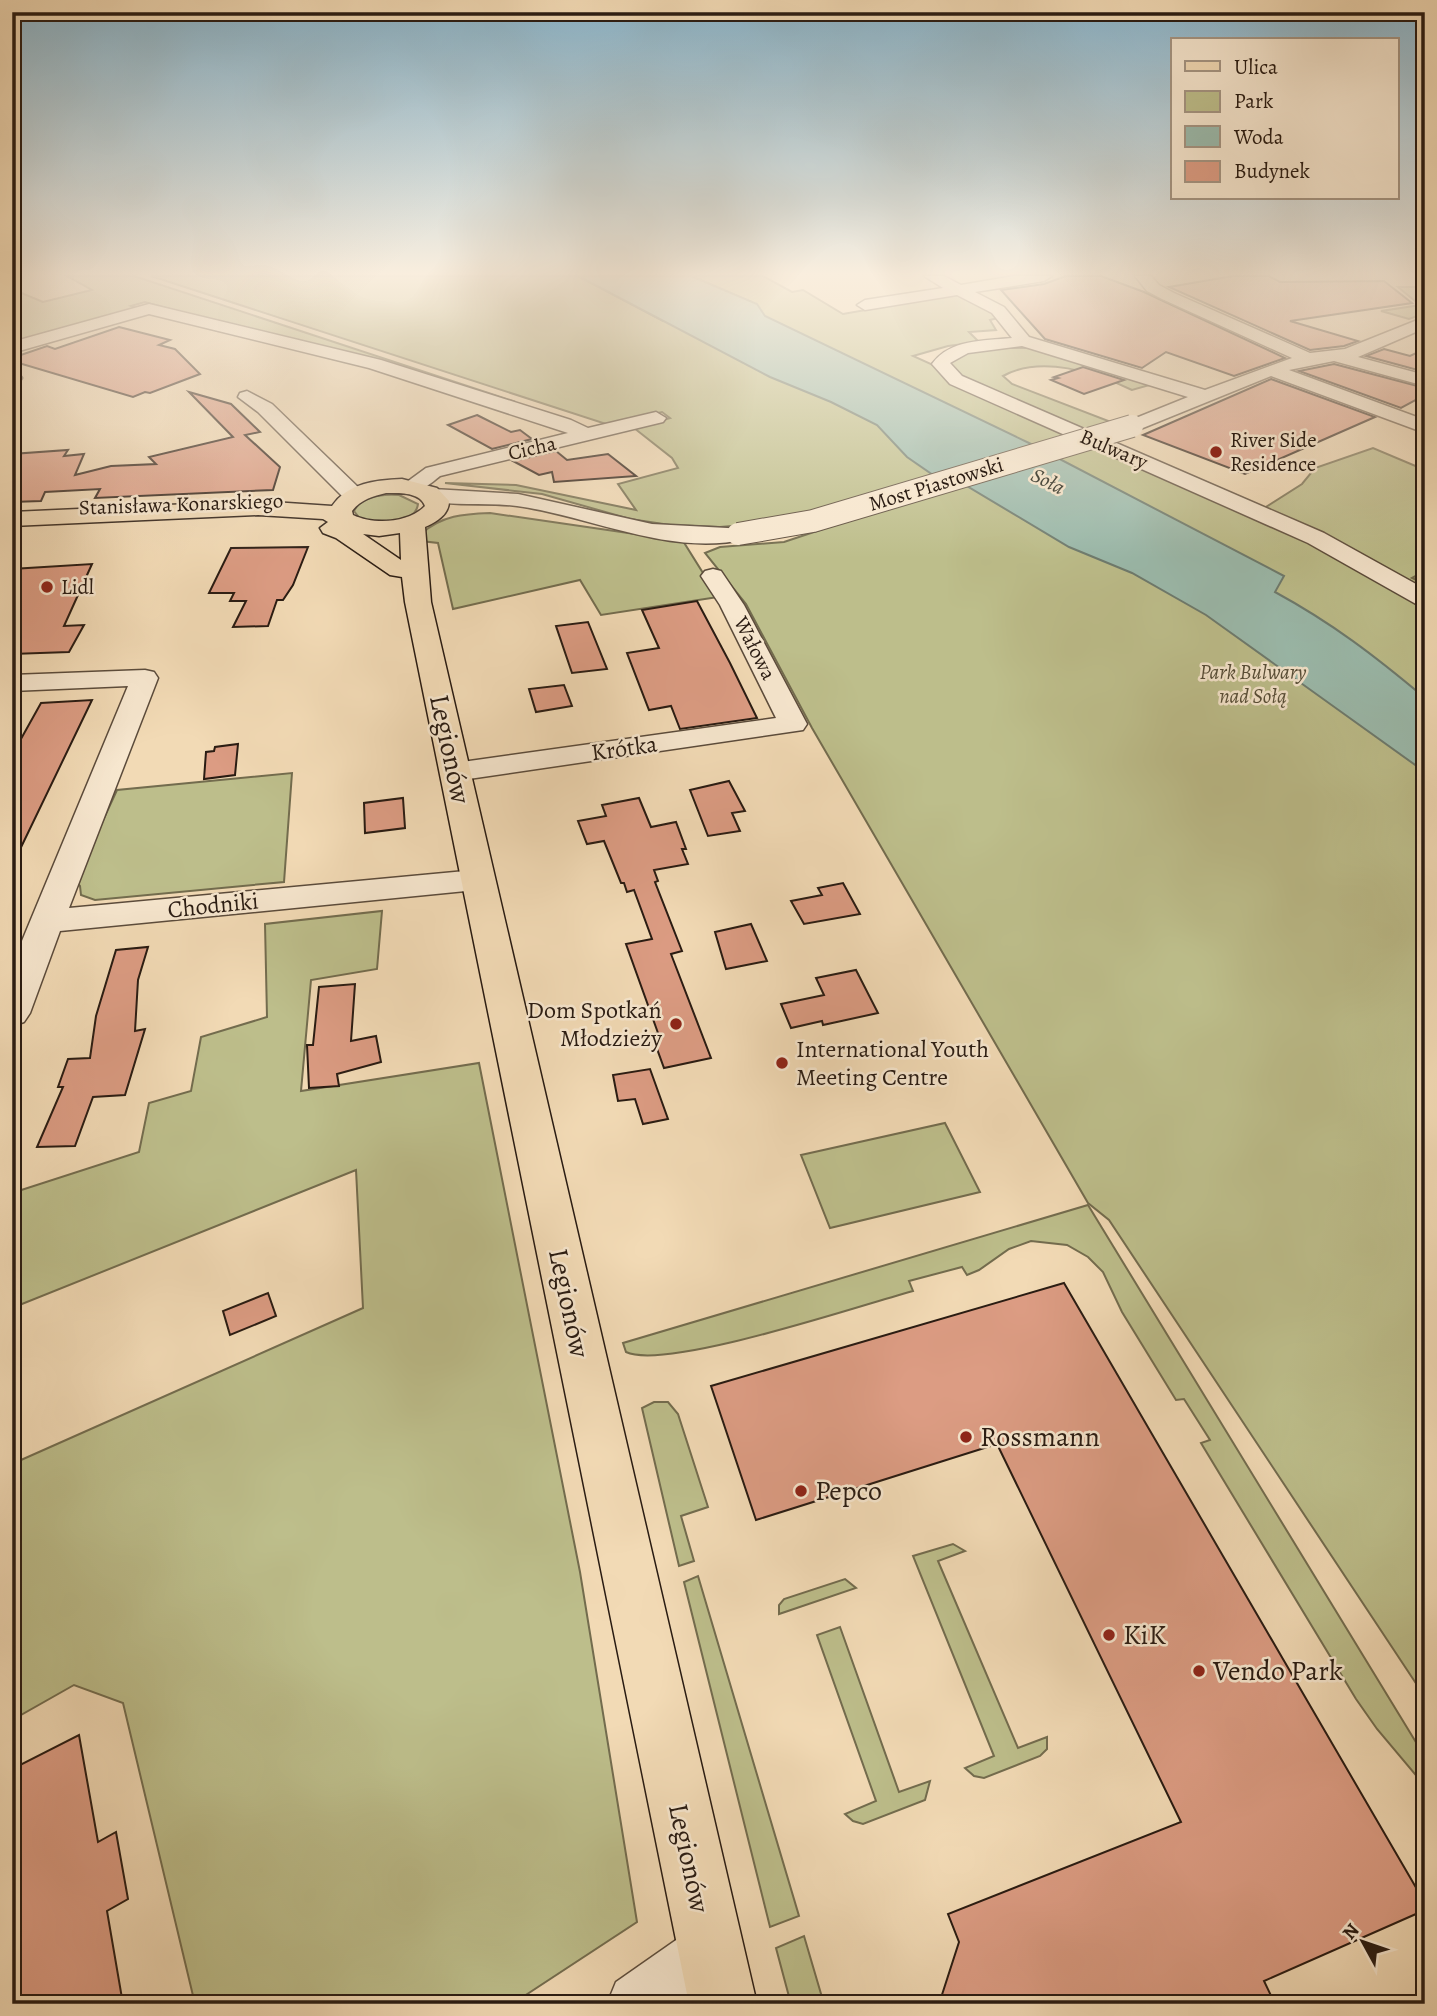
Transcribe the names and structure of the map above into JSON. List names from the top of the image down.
{
  "streets": {
    "main road": ["Stanisława Konarskiego", "Legionów"],
    "street": [
      "Cicha",
      "Bulwary",
      "Most Piastowski",
      "Wałowa",
      "Krótka",
      "Chodniki"
    ]
  },
  "crossings": [
    ["Cicha", "Most Piastowski"],
    ["Cicha", "Legionów"],
    ["Most Piastowski", "Legionów"],
    ["Wałowa", "Krótka"],
    ["Krótka", "Legionów"],
    ["Legionów", "Chodniki"]
  ],
  "water": ["Soła"],
  "parks": ["Park Bulwary nad Sołą"],
  "places": [
    "River Side Residence",
    "Lidl",
    "Dom Spotkań Młodzieży",
    "International Youth Meeting Centre",
    "Rossmann",
    "Pepco",
    "KiK",
    "Vendo Park"
  ],
  "legend": [
    "Ulica",
    "Park",
    "Woda",
    "Budynek"
  ],
  "north": "top left"
}
